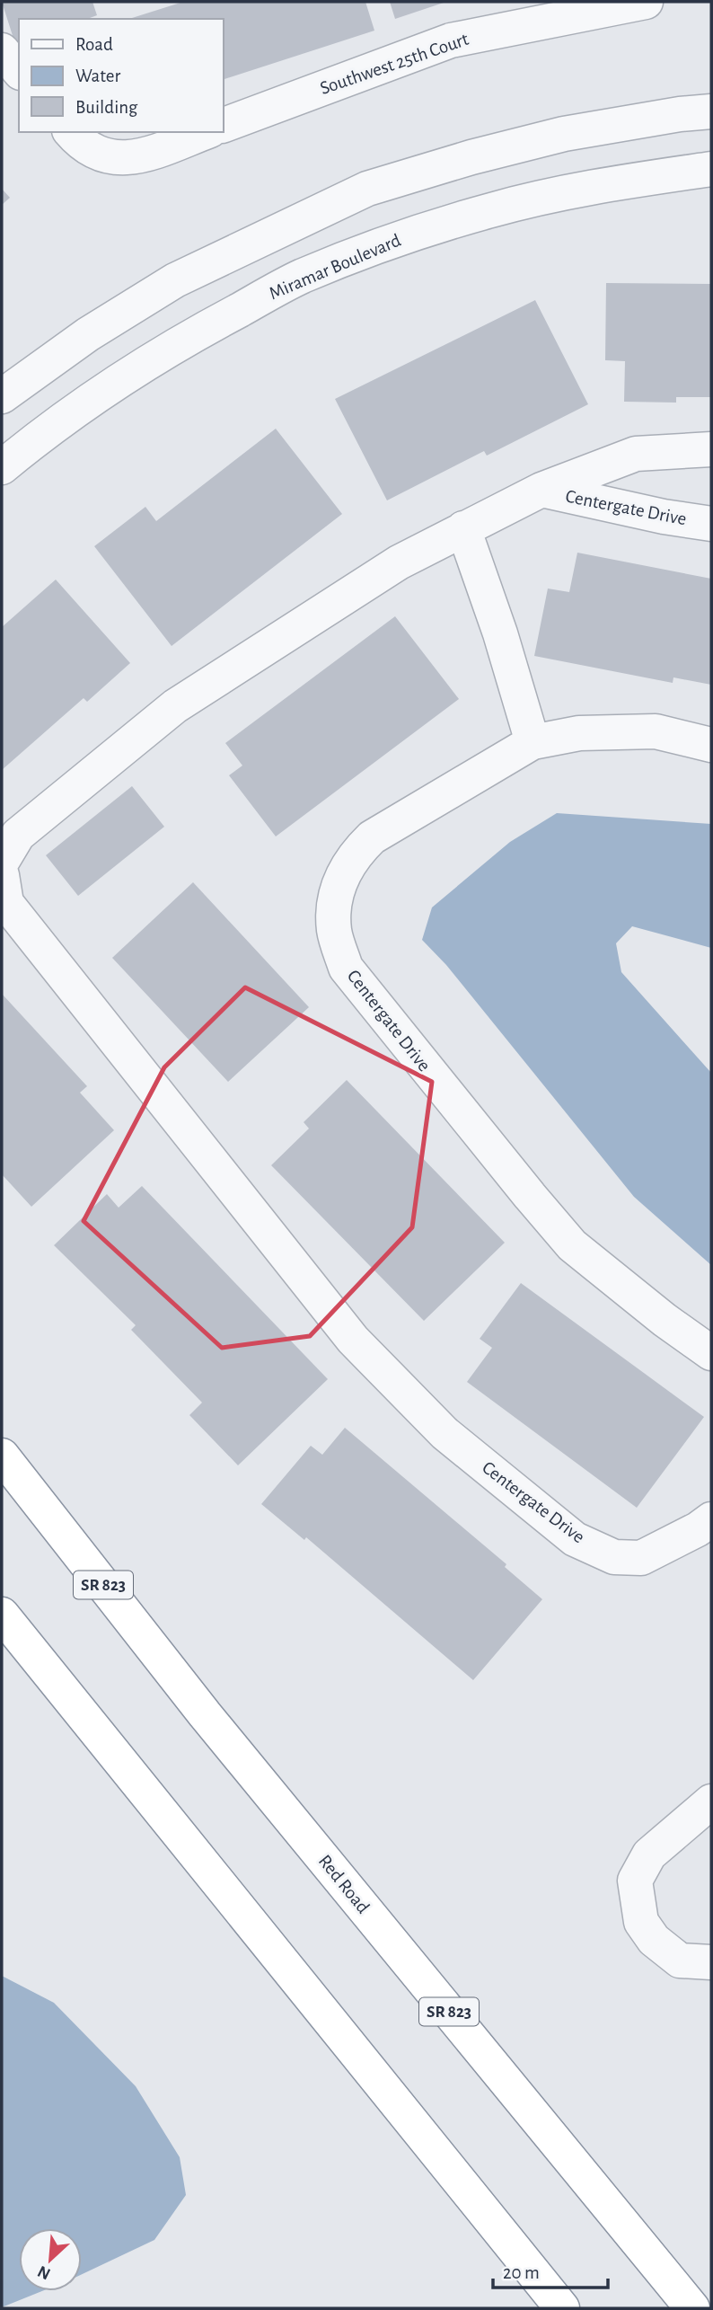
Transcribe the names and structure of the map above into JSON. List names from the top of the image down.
{
  "streets": {
    "highway": ["SR 823", "Red Road"],
    "street": ["Southwest 25th Court", "Miramar Boulevard", "Centergate Drive"]
  },
  "legend": ["Road", "Water", "Building"],
  "scale_bar": "20 m",
  "north": "bottom left"
}
